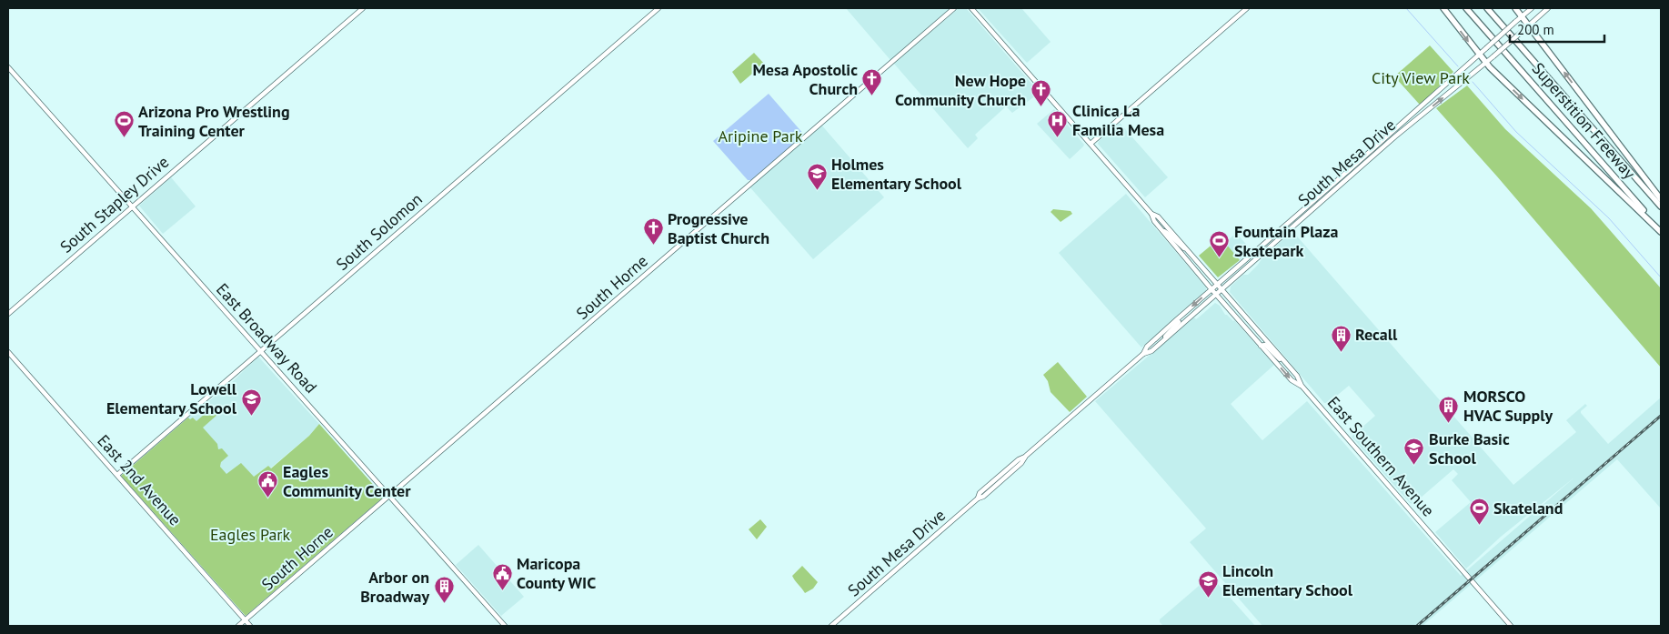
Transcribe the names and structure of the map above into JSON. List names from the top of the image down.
{
  "streets": {
    "highway": ["Superstition Freeway"],
    "main road": [
      "South Mesa Drive",
      "South Stapley Drive",
      "South Solomon",
      "South Horne",
      "East Broadway Road",
      "East Southern Avenue",
      "East 2nd Avenue"
    ]
  },
  "crossings": [
    ["South Mesa Drive", "East Southern Avenue"],
    ["South Stapley Drive", "East Broadway Road"],
    ["South Solomon", "East Broadway Road"],
    ["South Solomon", "East 2nd Avenue"],
    ["South Horne", "East Broadway Road"],
    ["South Horne", "East 2nd Avenue"]
  ],
  "parks": ["City View Park", "Aripine Park", "Eagles Park"],
  "places": {
    "church": ["Mesa Apostolic Church", "New Hope Community Church", "Progressive Baptist Church"],
    "hospital": ["Clinica La Familia Mesa"],
    "sports": ["Arizona Pro Wrestling Training Center", "Fountain Plaza Skatepark", "Skateland"],
    "school or university": [
      "Holmes Elementary School",
      "Lowell Elementary School",
      "Burke Basic School",
      "Lincoln Elementary School"
    ],
    "building": ["Recall", "MORSCO HVAC Supply", "Arbor on Broadway"],
    "public building": ["Eagles Community Center", "Maricopa County WIC"]
  },
  "scale_bar": "200 m"
}
